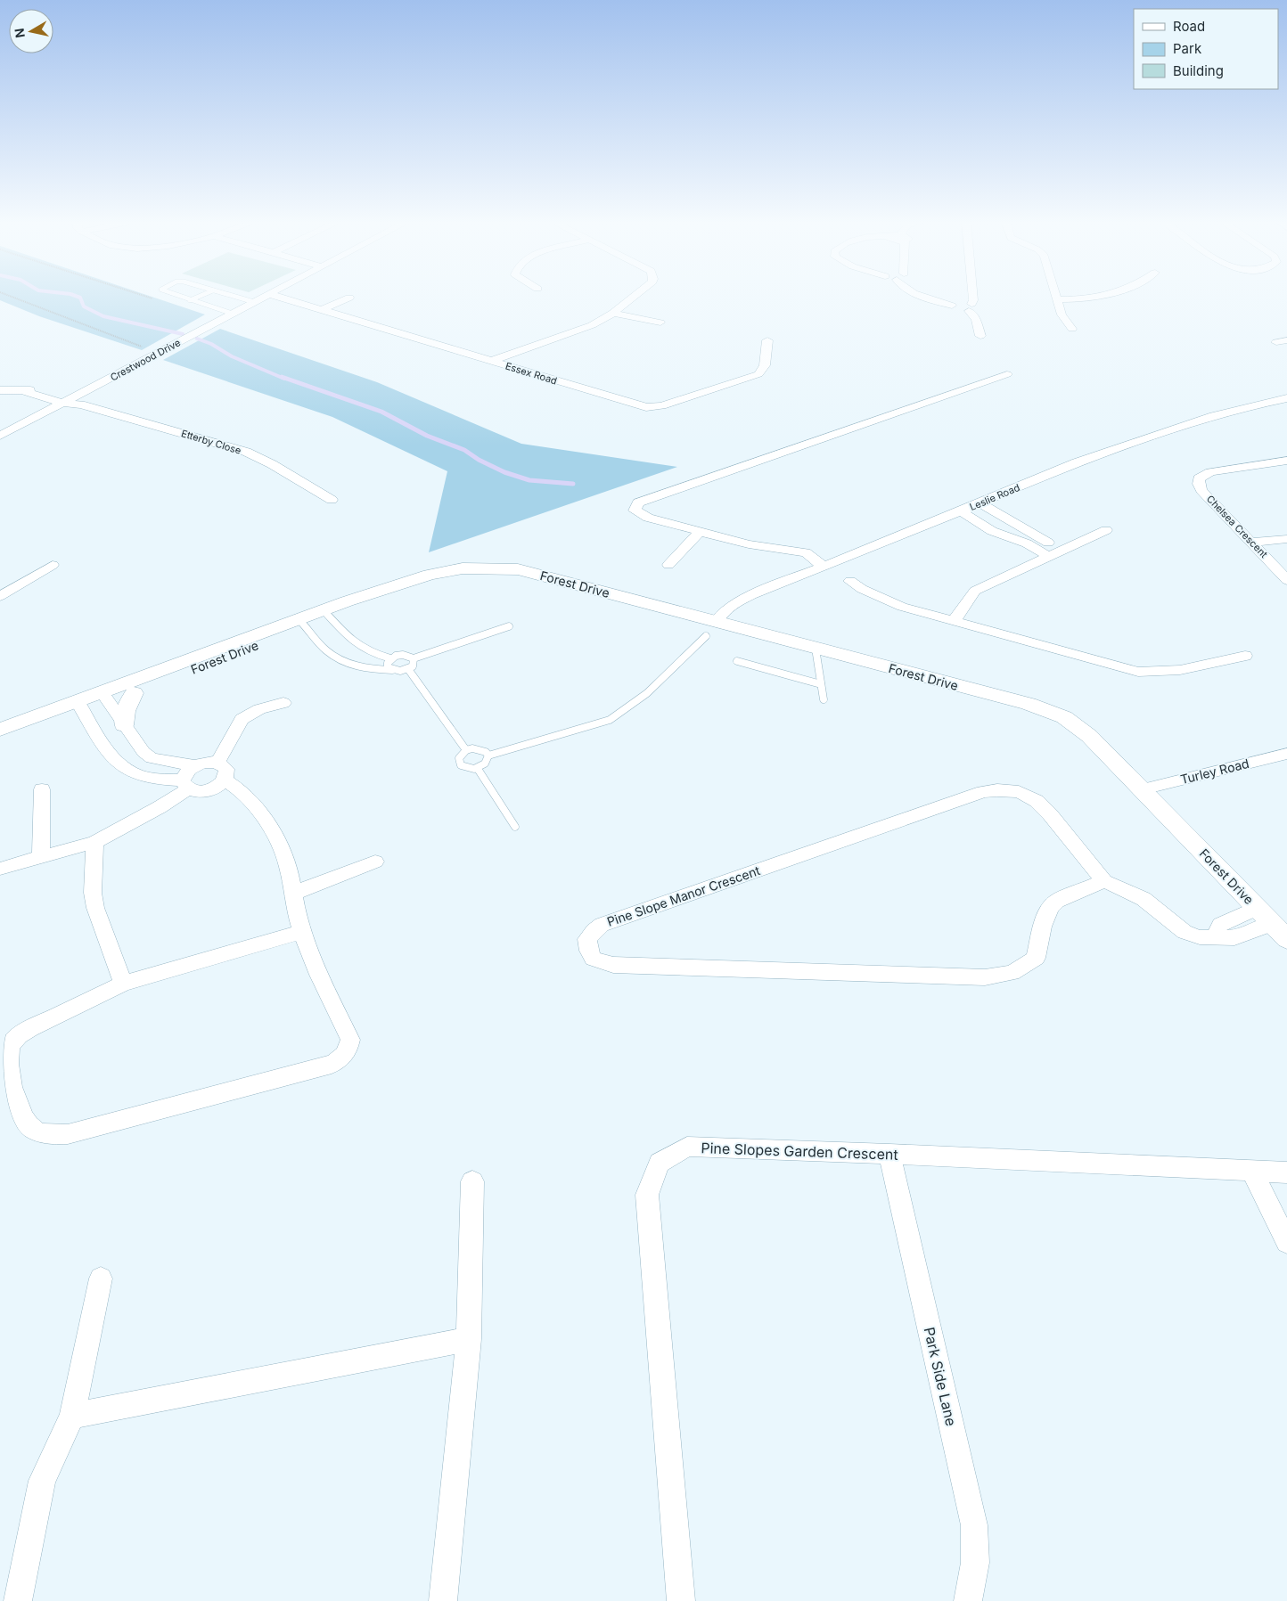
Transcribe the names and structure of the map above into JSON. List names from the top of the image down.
{
  "streets": {
    "street": [
      "Crestwood Drive",
      "Essex Road",
      "Etterby Close",
      "Leslie Road",
      "Chelsea Crescent",
      "Forest Drive",
      "Turley Road",
      "Pine Slope Manor Crescent",
      "Pine Slopes Garden Crescent",
      "Park Side Lane"
    ]
  },
  "crossings": [
    ["Crestwood Drive", "Etterby Close"],
    ["Leslie Road", "Forest Drive"],
    ["Forest Drive", "Turley Road"],
    ["Forest Drive", "Pine Slope Manor Crescent"],
    ["Pine Slopes Garden Crescent", "Park Side Lane"]
  ],
  "legend": ["Road", "Park", "Building"],
  "north": "left"
}
